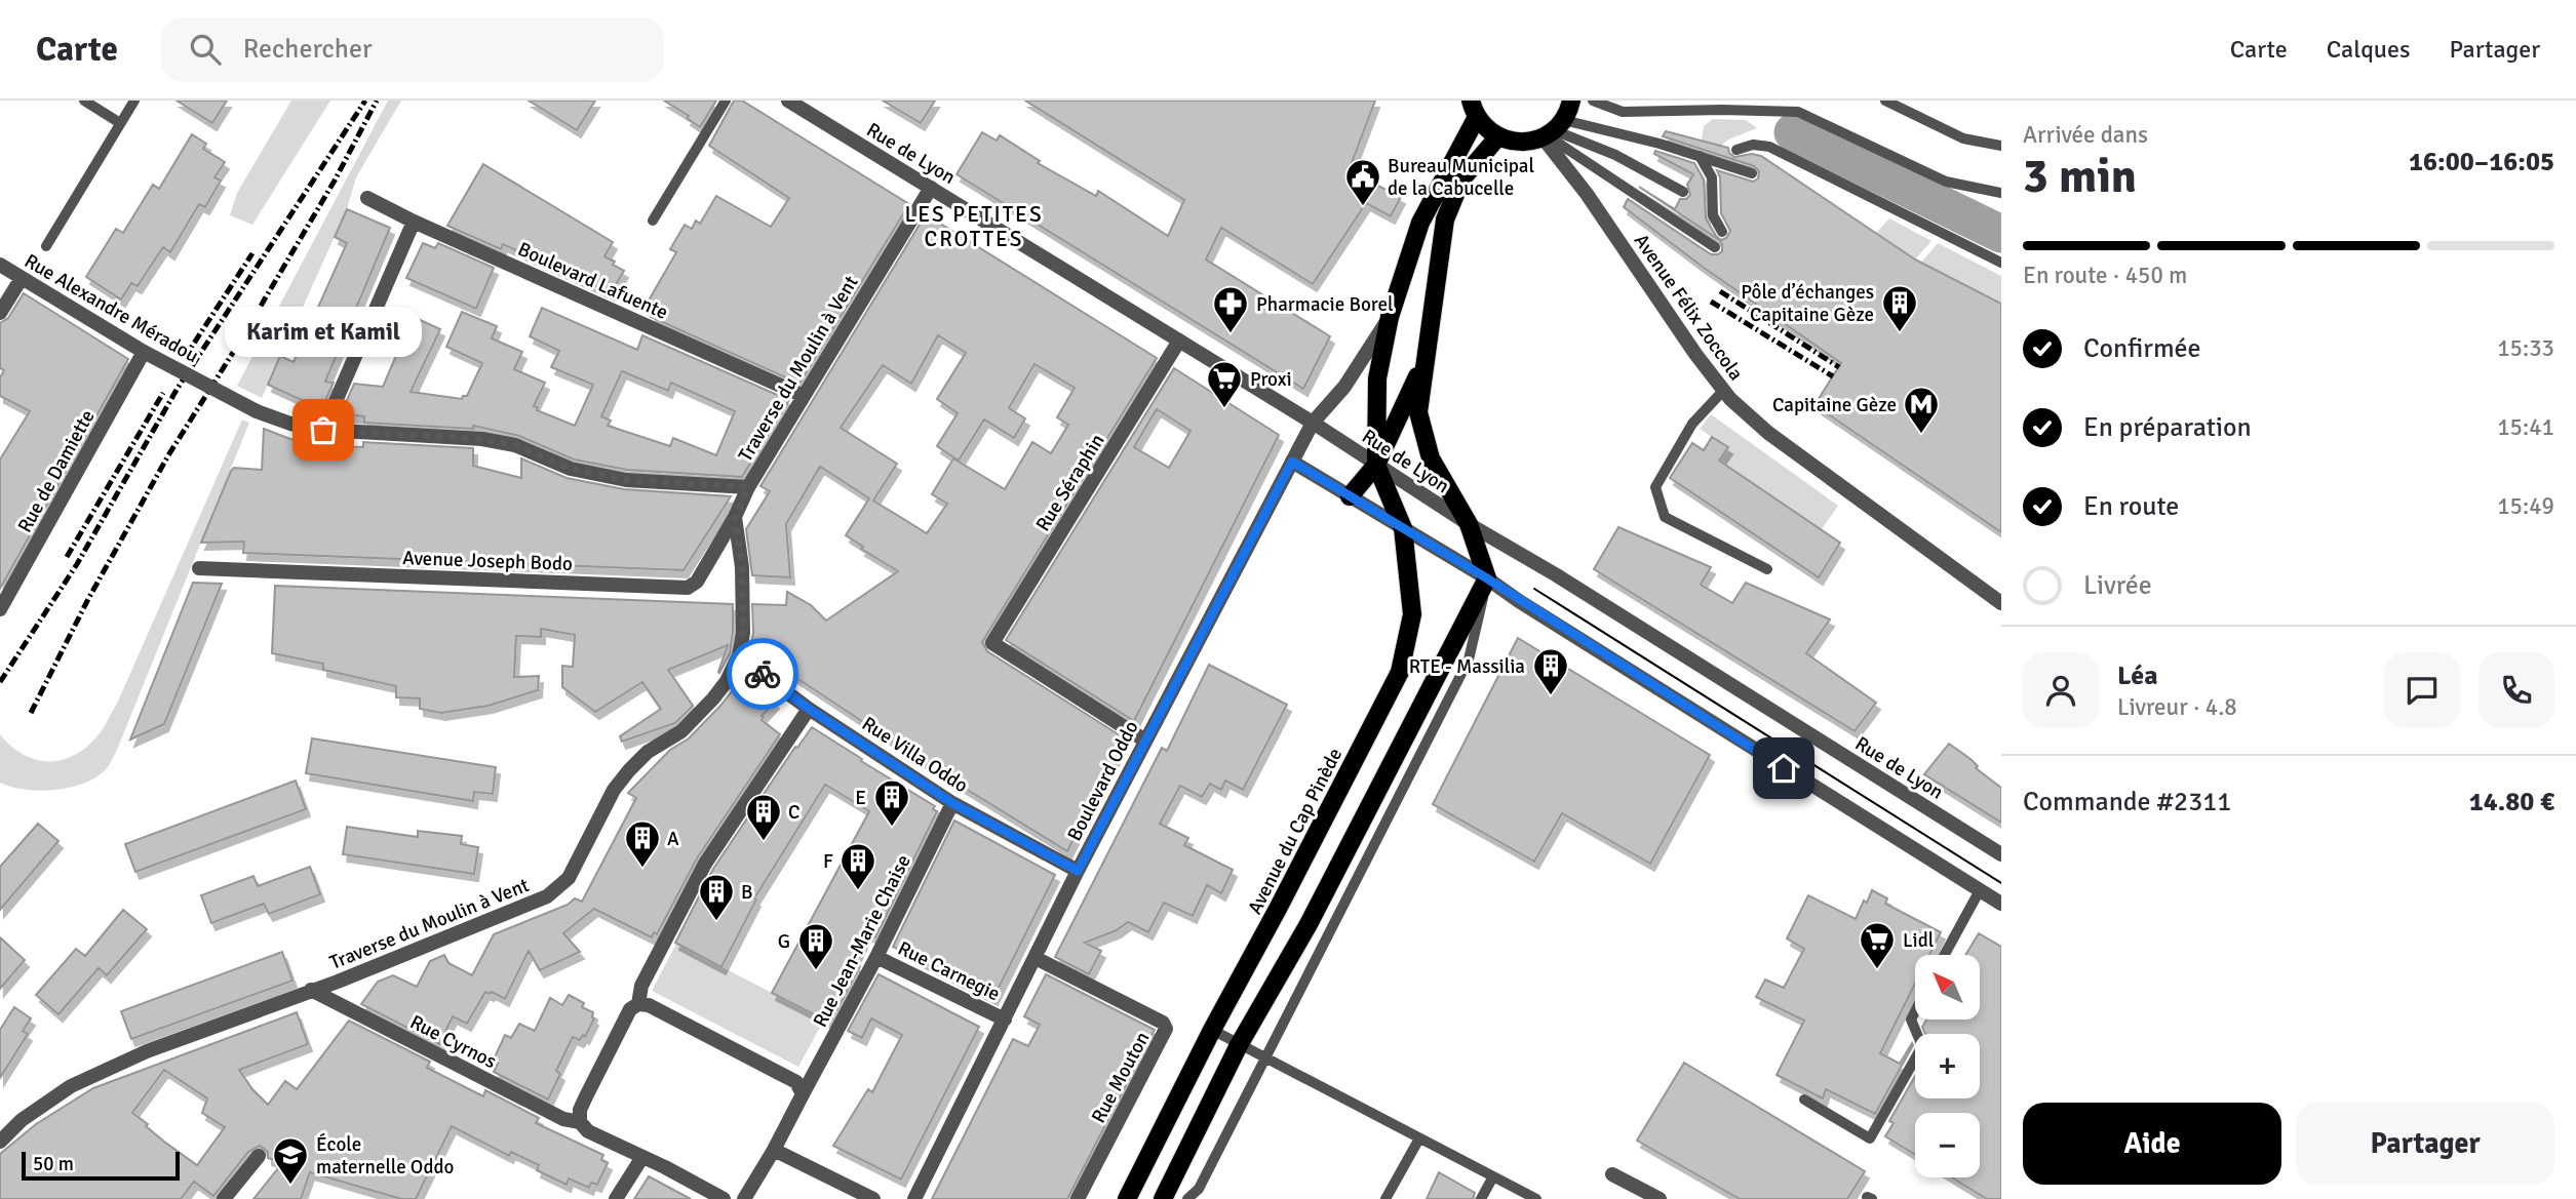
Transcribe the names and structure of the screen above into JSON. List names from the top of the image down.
{
  "streets": {
    "main road": ["Avenue du Cap Pinède"],
    "street": [
      "Rue de Lyon",
      "Boulevard Lafuente",
      "Avenue Félix Zoccola",
      "Rue Alexandre Méradou",
      "Traverse du Moulin à Vent",
      "Rue de Damiette",
      "Rue Séraphin",
      "Avenue Joseph Bodo",
      "Rue Villa Oddo",
      "Boulevard Oddo",
      "Rue Jean-Marie Chaise",
      "Rue Carnegie",
      "Rue Cyrnos",
      "Rue Mouton"
    ]
  },
  "crossings": [
    ["Rue de Lyon", "Traverse du Moulin à Vent"],
    ["Rue de Lyon", "Rue Séraphin"],
    ["Rue de Lyon", "Boulevard Oddo"],
    ["Rue de Lyon", "Avenue du Cap Pinède"],
    ["Boulevard Lafuente", "Traverse du Moulin à Vent"],
    ["Rue Alexandre Méradou", "Traverse du Moulin à Vent"],
    ["Rue Alexandre Méradou", "Rue de Damiette"],
    ["Traverse du Moulin à Vent", "Avenue Joseph Bodo"],
    ["Traverse du Moulin à Vent", "Rue Villa Oddo"],
    ["Traverse du Moulin à Vent", "Rue Cyrnos"],
    ["Rue Séraphin", "Boulevard Oddo"],
    ["Rue Villa Oddo", "Boulevard Oddo"],
    ["Rue Villa Oddo", "Rue Jean-Marie Chaise"],
    ["Boulevard Oddo", "Rue Carnegie"],
    ["Boulevard Oddo", "Rue Mouton"],
    ["Rue Jean-Marie Chaise", "Rue Carnegie"]
  ],
  "districts": ["LES PETITES CROTTES"],
  "places": {
    "public building": ["Bureau Municipal de la Cabucelle"],
    "building": [
      "Pôle d’échanges Capitaine Gèze",
      "RTE - Massilia",
      "E",
      "C",
      "A",
      "F",
      "B",
      "G"
    ],
    "pharmacy": ["Pharmacie Borel"],
    "supermarket": ["Proxi", "Lidl"],
    "other": ["Karim et Kamil"],
    "metro station": ["Capitaine Gèze"],
    "school or university": ["École maternelle Oddo"]
  },
  "scale_bar": "50 m",
  "north": "top left",
  "page": {
    "header": "Carte",
    "search": "Rechercher",
    "nav": ["Carte", "Calques", "Partager"],
    "heading": ["3 min", "Arrivée dans", "16:00–16:05"],
    "panel": [
      "Léa",
      "Livreur · 4.8",
      "Commande #2311",
      "14.80 €"
    ],
    "bar": "En route · 450 m",
    "bubble": "Karim et Kamil",
    "list": [
      ["Confirmée", "15:33"],
      ["En préparation", "15:41"],
      ["En route", "15:49"],
      "Livrée"
    ],
    "map_buttons": ["+", "−"],
    "buttons": ["Aide", "Partager"],
    "scale": "50 m"
  }
}
